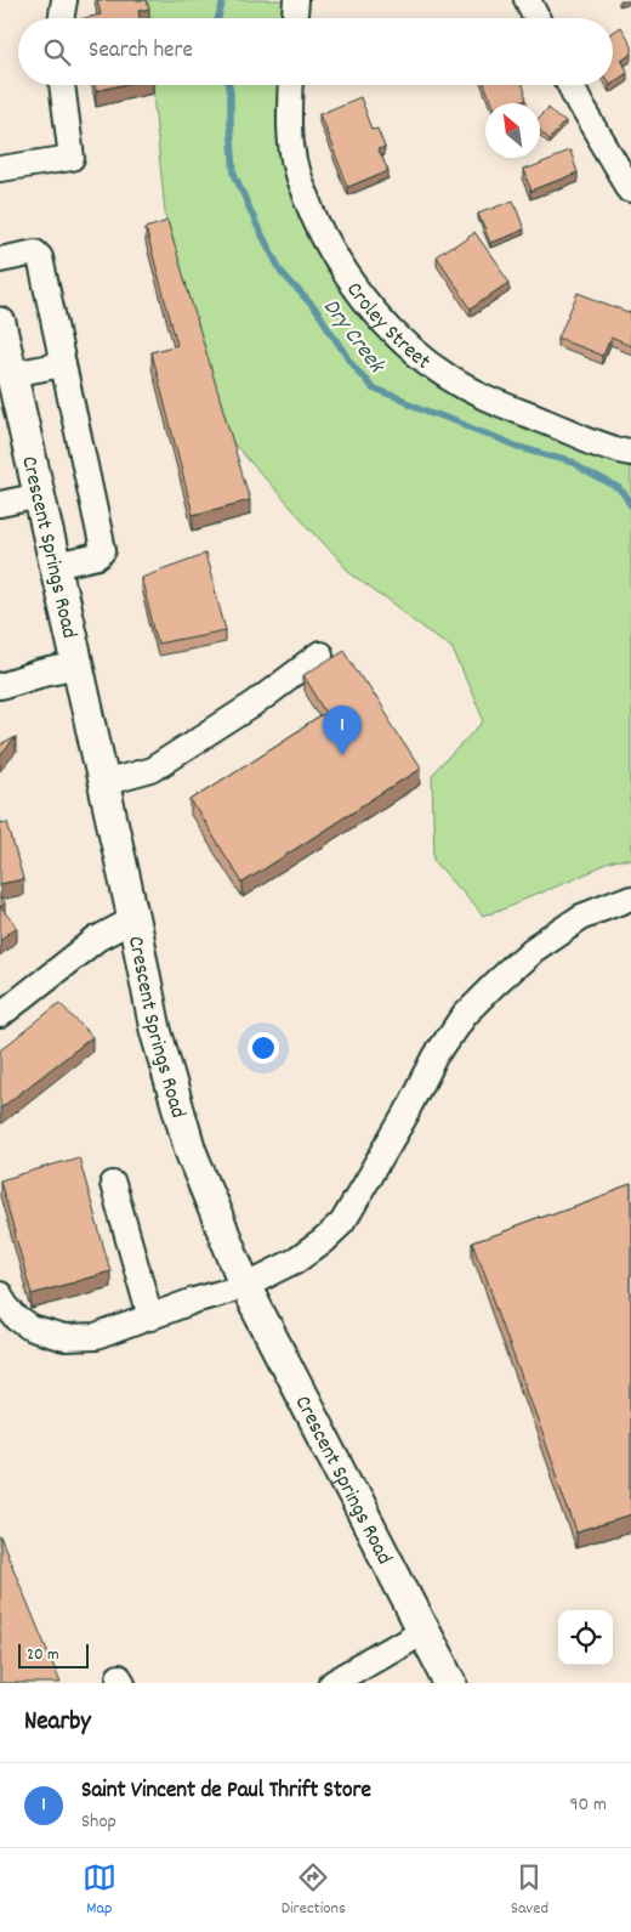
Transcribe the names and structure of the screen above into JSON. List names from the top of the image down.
{
  "streets": {
    "main road": ["Crescent Springs Road"],
    "street": ["Croley Street"]
  },
  "water": ["Dry Creek"],
  "scale_bar": "20 m",
  "north": "top left",
  "page": {
    "search": "Search here",
    "pins": "1",
    "scale": "20 m",
    "heading": "Nearby",
    "list": [
      {
        "mark": "1",
        "name": "Saint Vincent de Paul Thrift Store",
        "note": "Shop",
        "value": "90 m"
      }
    ],
    "nav": ["Map", "Directions", "Saved"]
  }
}
